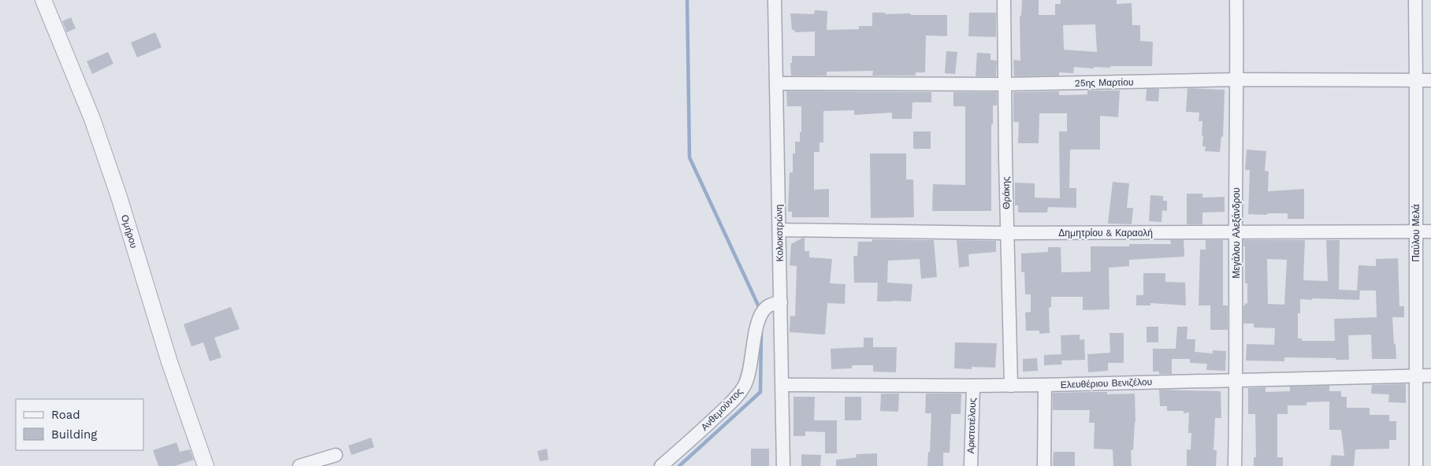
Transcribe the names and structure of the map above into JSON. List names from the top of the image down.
{
  "streets": {
    "street": [
      "25ης Μαρτίου",
      "Θράκης",
      "Ομήρου",
      "Κολοκοτρώνη",
      "Δημητρίου & Καραολή",
      "Μεγάλου Αλεξάνδρου",
      "Παύλου Μελά",
      "Ελευθέριου Βενιζέλου",
      "Ανθεμούντος",
      "Αριστοτέλους"
    ]
  },
  "crossings": [
    ["25ης Μαρτίου", "Θράκης"],
    ["25ης Μαρτίου", "Κολοκοτρώνη"],
    ["25ης Μαρτίου", "Μεγάλου Αλεξάνδρου"],
    ["25ης Μαρτίου", "Παύλου Μελά"],
    ["Θράκης", "Δημητρίου & Καραολή"],
    ["Θράκης", "Ελευθέριου Βενιζέλου"],
    ["Κολοκοτρώνη", "Δημητρίου & Καραολή"],
    ["Κολοκοτρώνη", "Ελευθέριου Βενιζέλου"],
    ["Κολοκοτρώνη", "Ανθεμούντος"],
    ["Δημητρίου & Καραολή", "Μεγάλου Αλεξάνδρου"],
    ["Δημητρίου & Καραολή", "Παύλου Μελά"],
    ["Μεγάλου Αλεξάνδρου", "Ελευθέριου Βενιζέλου"],
    ["Παύλου Μελά", "Ελευθέριου Βενιζέλου"],
    ["Ελευθέριου Βενιζέλου", "Αριστοτέλους"]
  ],
  "legend": ["Road", "Building"]
}
